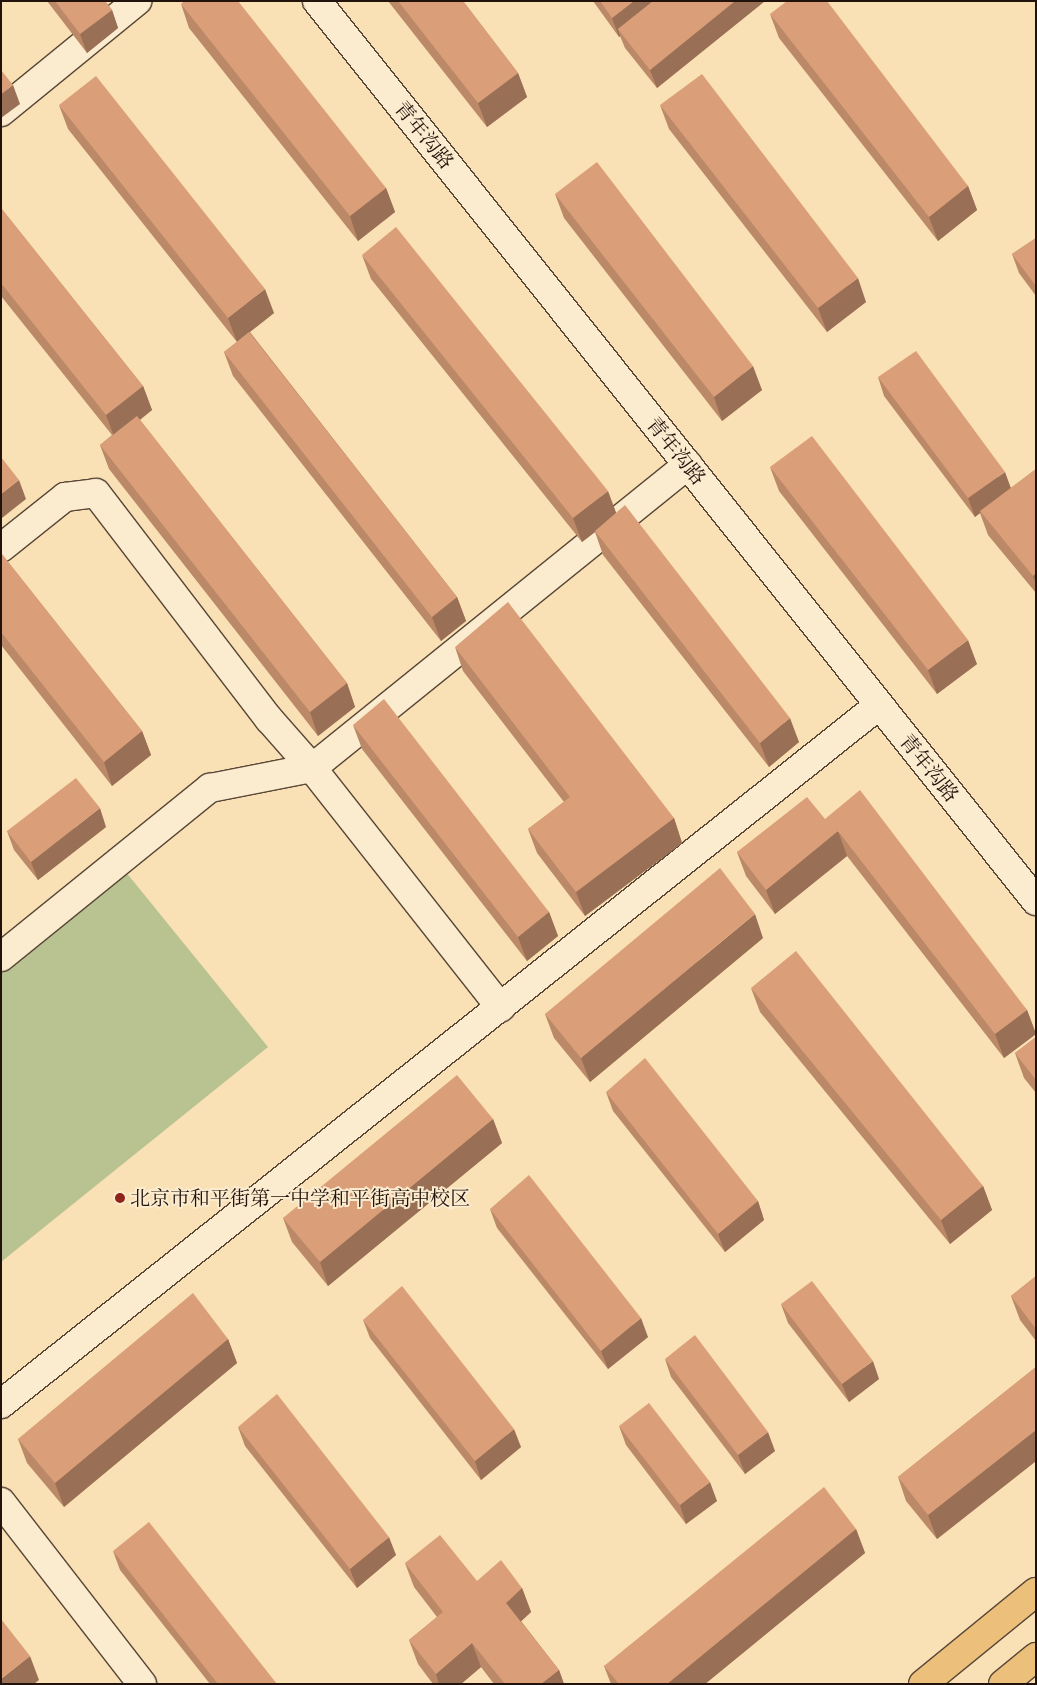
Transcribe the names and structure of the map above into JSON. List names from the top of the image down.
{
  "streets": {
    "street": ["青年沟路"]
  },
  "places": ["北京市和平街第一中学和平街高中校区"]
}
